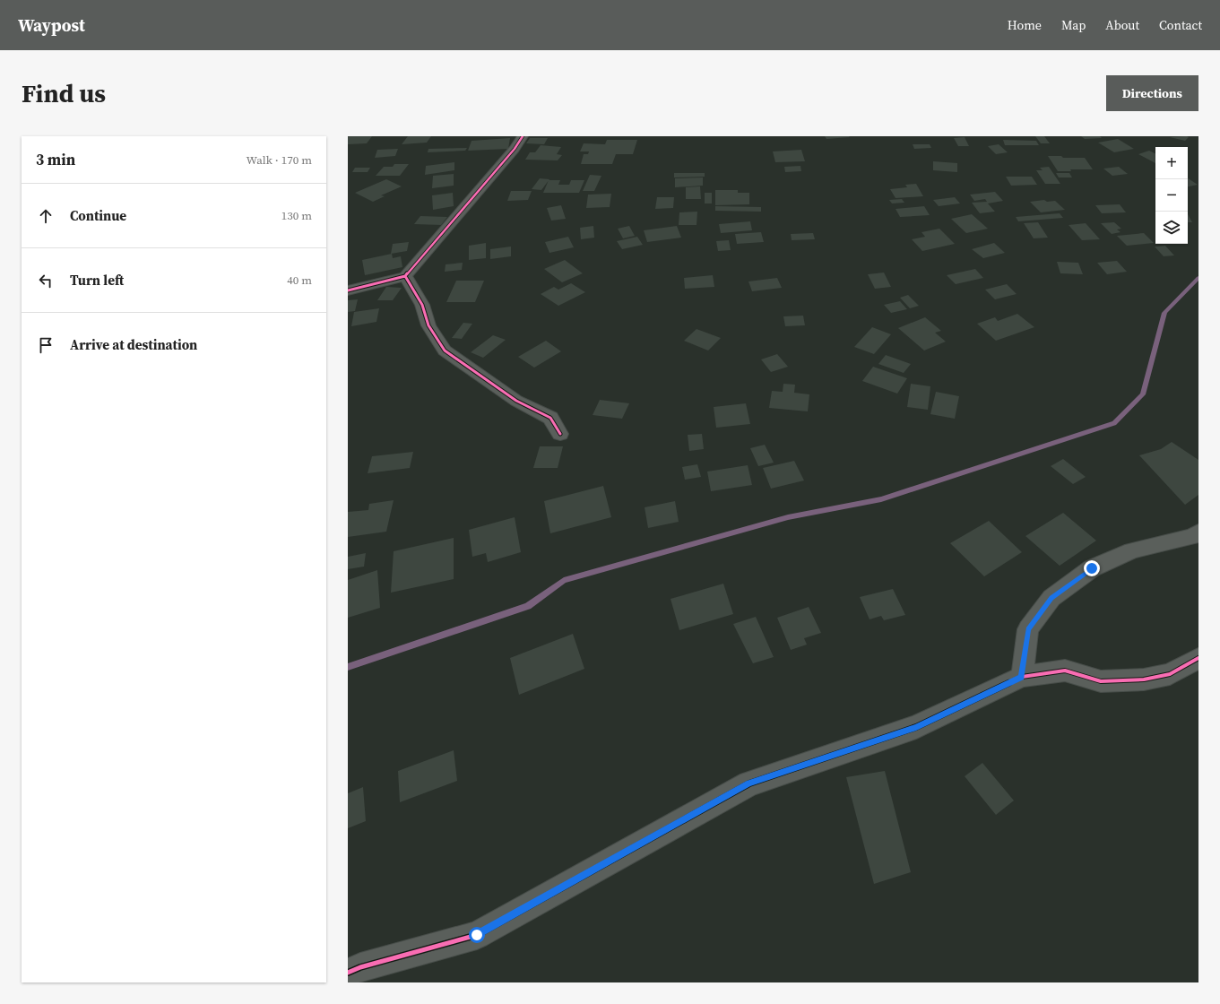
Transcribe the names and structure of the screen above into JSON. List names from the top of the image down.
{
  "page": {
    "header": "Waypost",
    "nav": [
      "Home",
      "Map",
      "About",
      "Contact"
    ],
    "buttons": "Directions",
    "title": "Find us",
    "heading": ["3 min", "Walk · 170 m"],
    "map_buttons": ["+", "−"],
    "list": [
      ["Continue", "130 m"],
      ["Turn left", "40 m"],
      "Arrive at destination"
    ]
  }
}
